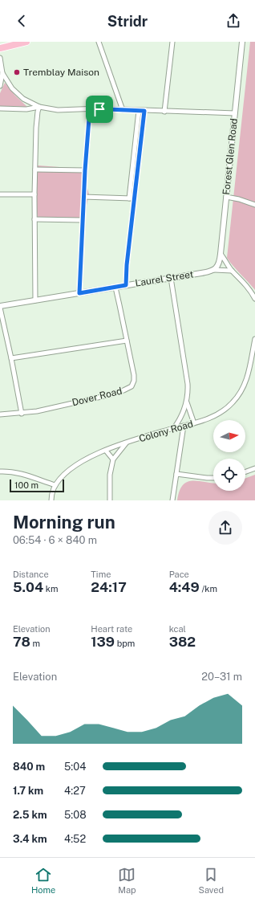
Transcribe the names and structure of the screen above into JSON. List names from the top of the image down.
{
  "streets": {
    "street": [
      "Forest Glen Road",
      "Laurel Street",
      "Dover Road",
      "Colony Road"
    ]
  },
  "crossings": [
    ["Forest Glen Road", "Laurel Street"],
    ["Laurel Street", "Dover Road"]
  ],
  "places": ["Tremblay Maison"],
  "scale_bar": "100 m",
  "north": "right",
  "page": {
    "header": "Stridr",
    "scale": "100 m",
    "heading": ["Morning run", "06:54 · 6 × 840 m"],
    "stats": [
      ["Distance", "5.04 km"],
      ["Time", "24:17"],
      ["Pace", "4:49 /km"],
      ["Elevation", "78 m"],
      ["Heart rate", "139 bpm"],
      ["kcal", "382"]
    ],
    "chart": ["Elevation", "20–31 m"],
    "list": [
      {
        "name": "840 m",
        "note": "5:04"
      },
      {
        "name": "1.7 km",
        "note": "4:27"
      },
      {
        "name": "2.5 km",
        "note": "5:08"
      },
      {
        "name": "3.4 km",
        "note": "4:52"
      }
    ],
    "tabs": ["Home", "Map", "Saved"]
  }
}
